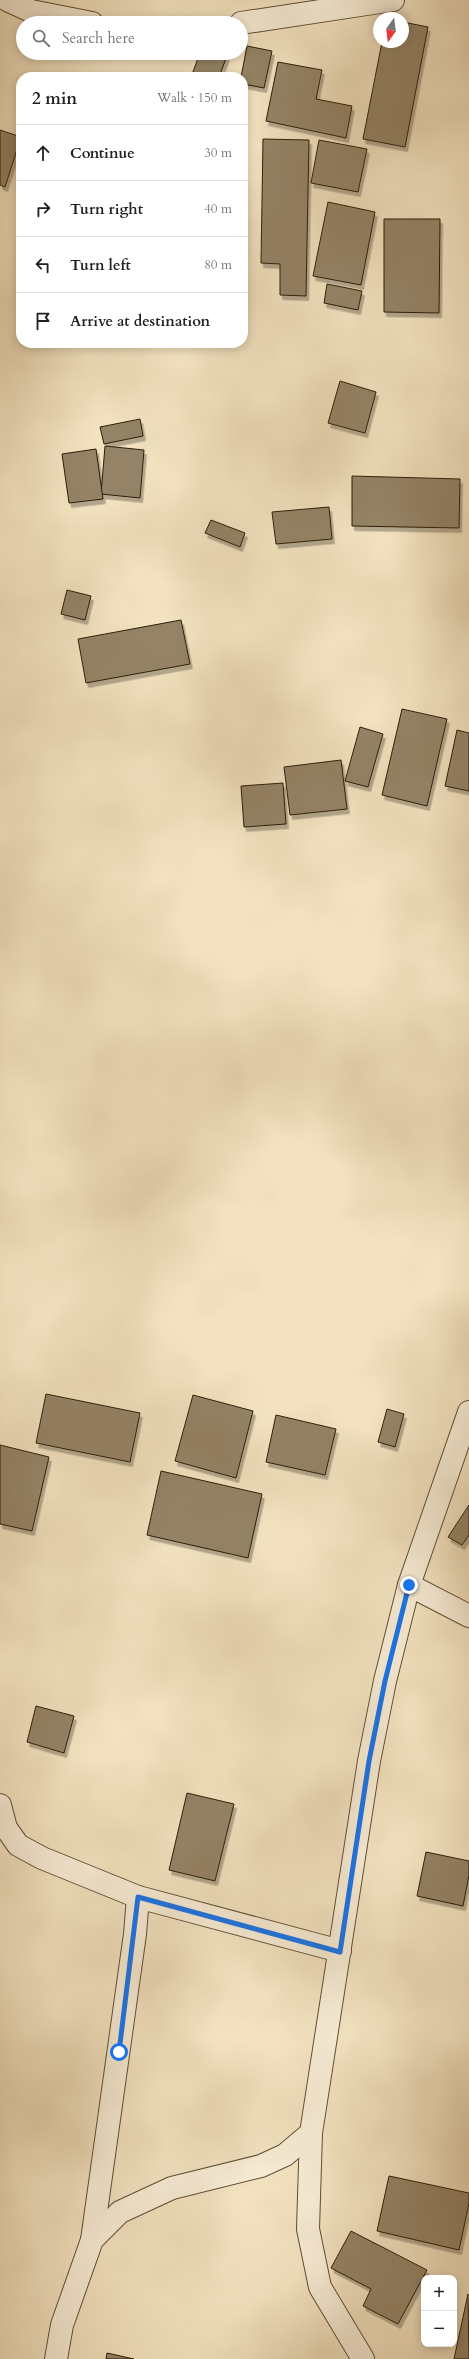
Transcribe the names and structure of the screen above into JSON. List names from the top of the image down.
{
  "north": "bottom",
  "page": {
    "search": "Search here",
    "heading": ["2 min", "Walk · 150 m"],
    "list": [
      ["Continue", "30 m"],
      ["Turn right", "40 m"],
      ["Turn left", "80 m"],
      "Arrive at destination"
    ],
    "map_buttons": ["+", "−"]
  }
}
